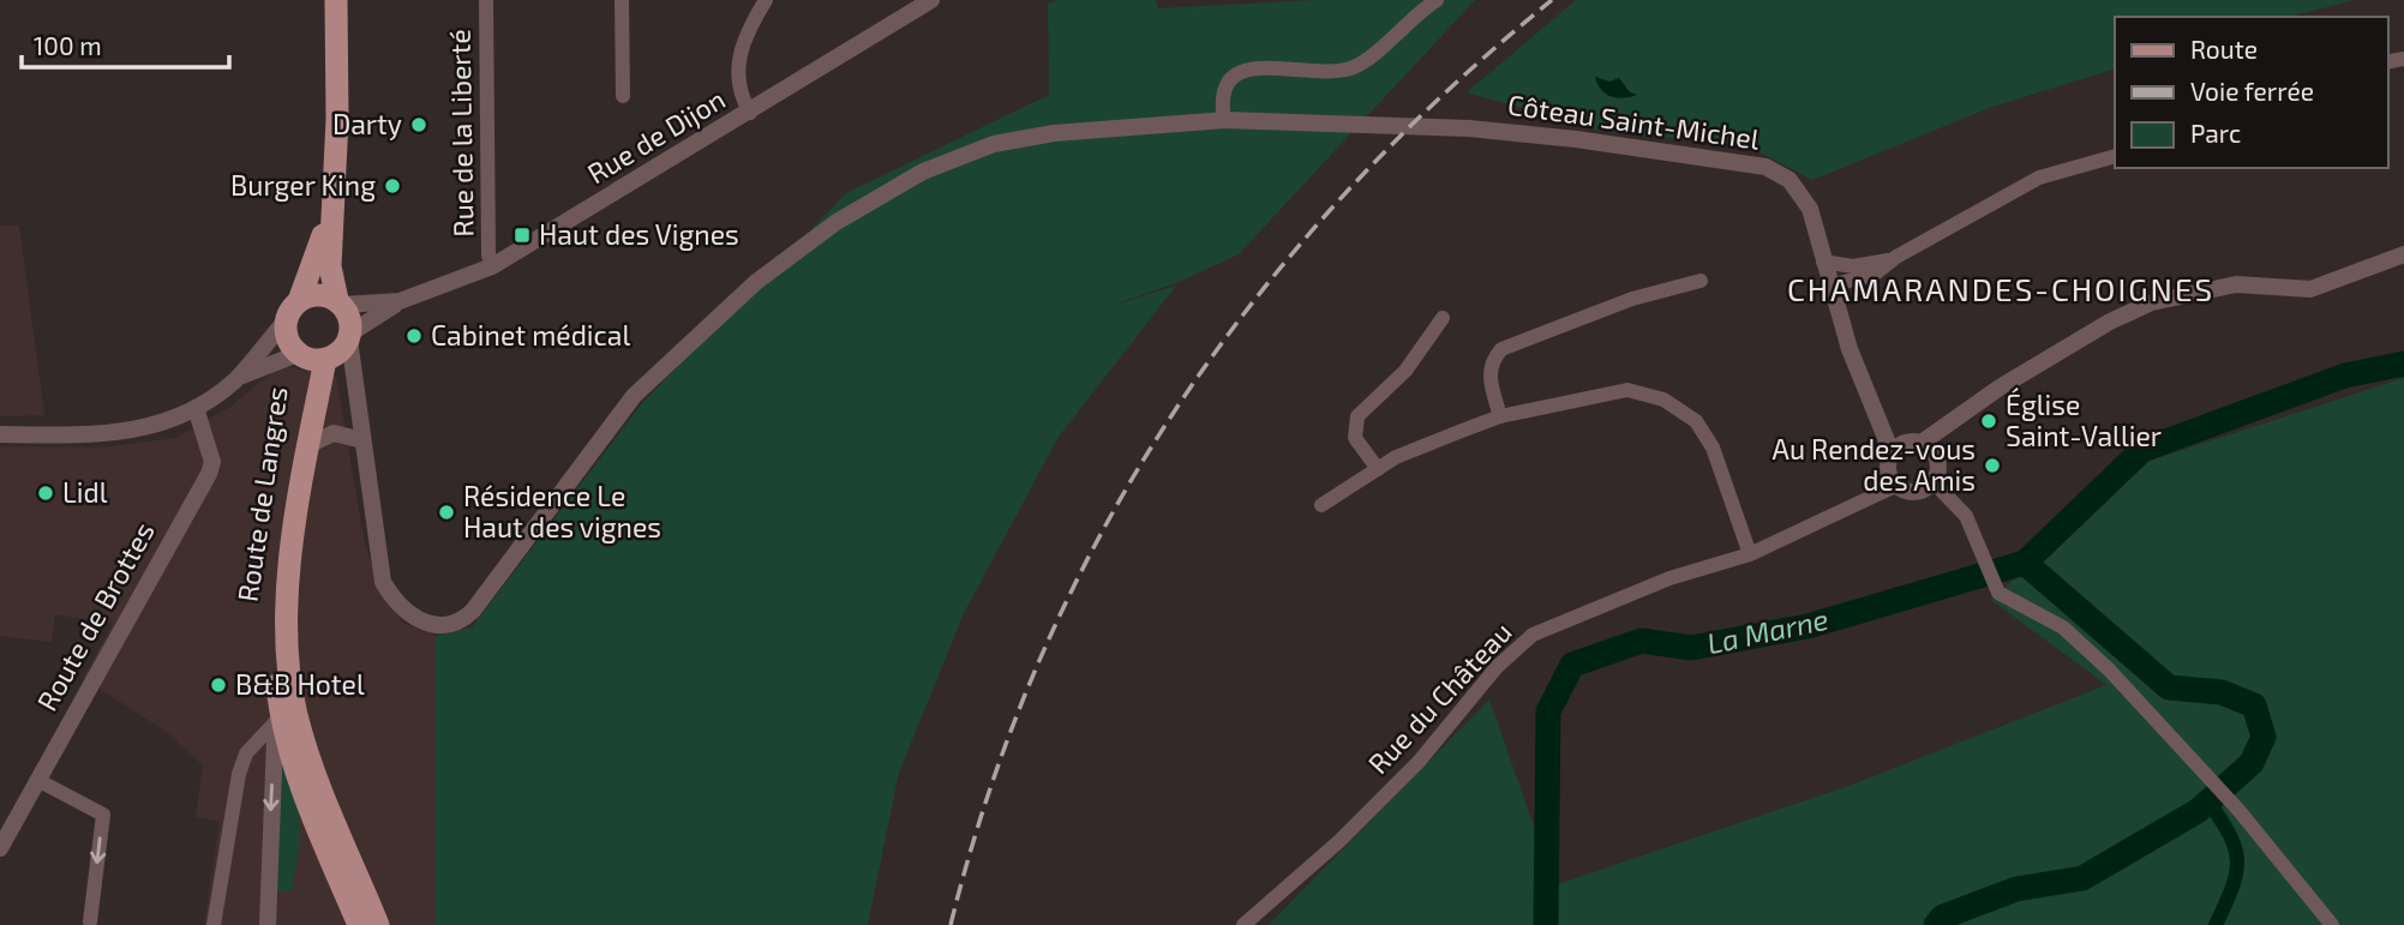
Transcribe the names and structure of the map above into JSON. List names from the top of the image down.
{
  "streets": {
    "main road": ["Route de Langres"],
    "street": [
      "Côteau Saint-Michel",
      "Rue de la Liberté",
      "Rue de Dijon",
      "Route de Brottes",
      "Rue du Château"
    ]
  },
  "crossings": [
    ["Côteau Saint-Michel", "Rue du Château"],
    ["Rue de la Liberté", "Rue de Dijon"],
    ["Rue de Dijon", "Route de Langres"]
  ],
  "districts": ["CHAMARANDES-CHOIGNES"],
  "water": ["La Marne"],
  "places": {
    "other": [
      "Darty",
      "Burger King",
      "Cabinet médical",
      "Église Saint-Vallier",
      "Au Rendez-vous des Amis",
      "Lidl",
      "Résidence Le Haut des vignes",
      "B&B Hotel"
    ],
    "transit": ["Haut des Vignes"]
  },
  "legend": ["Route", "Voie ferrée", "Parc"],
  "scale_bar": "100 m"
}
